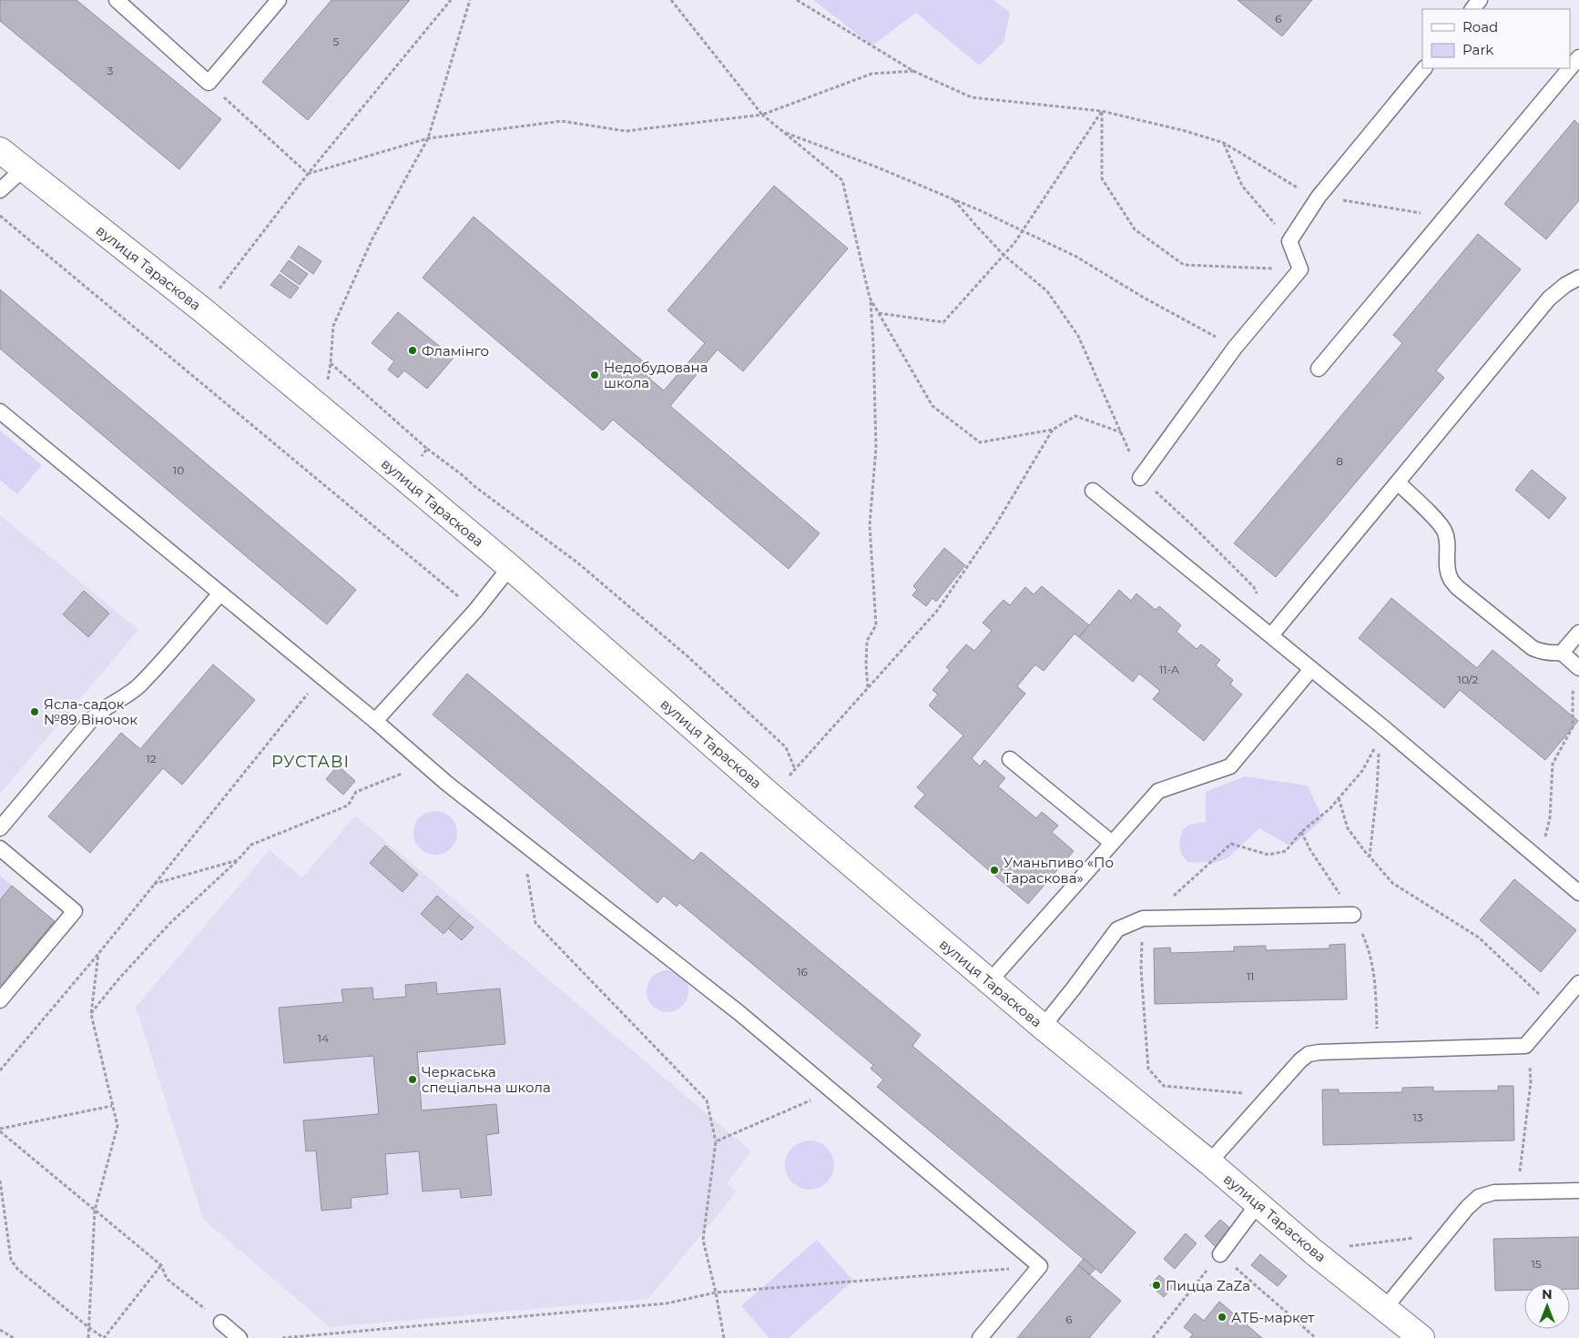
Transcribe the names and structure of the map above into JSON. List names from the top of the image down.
{
  "streets": {
    "street": ["вулиця Тараскова"]
  },
  "districts": ["РУСТАВІ"],
  "places": [
    "Фламінго",
    "Недобудована школа",
    "Ясла-садок №89 Віночок",
    "Уманьпиво «По Тараскова»",
    "Черкаська спеціальна школа",
    "Пицца ZaZa",
    "АТБ-маркет"
  ],
  "house_numbers": [
    "6",
    "5",
    "3",
    "8",
    "10",
    "11-А",
    "10/2",
    "12",
    "16",
    "11",
    "14",
    "13",
    "15",
    "6"
  ],
  "legend": ["Road", "Park"],
  "north": "top"
}
